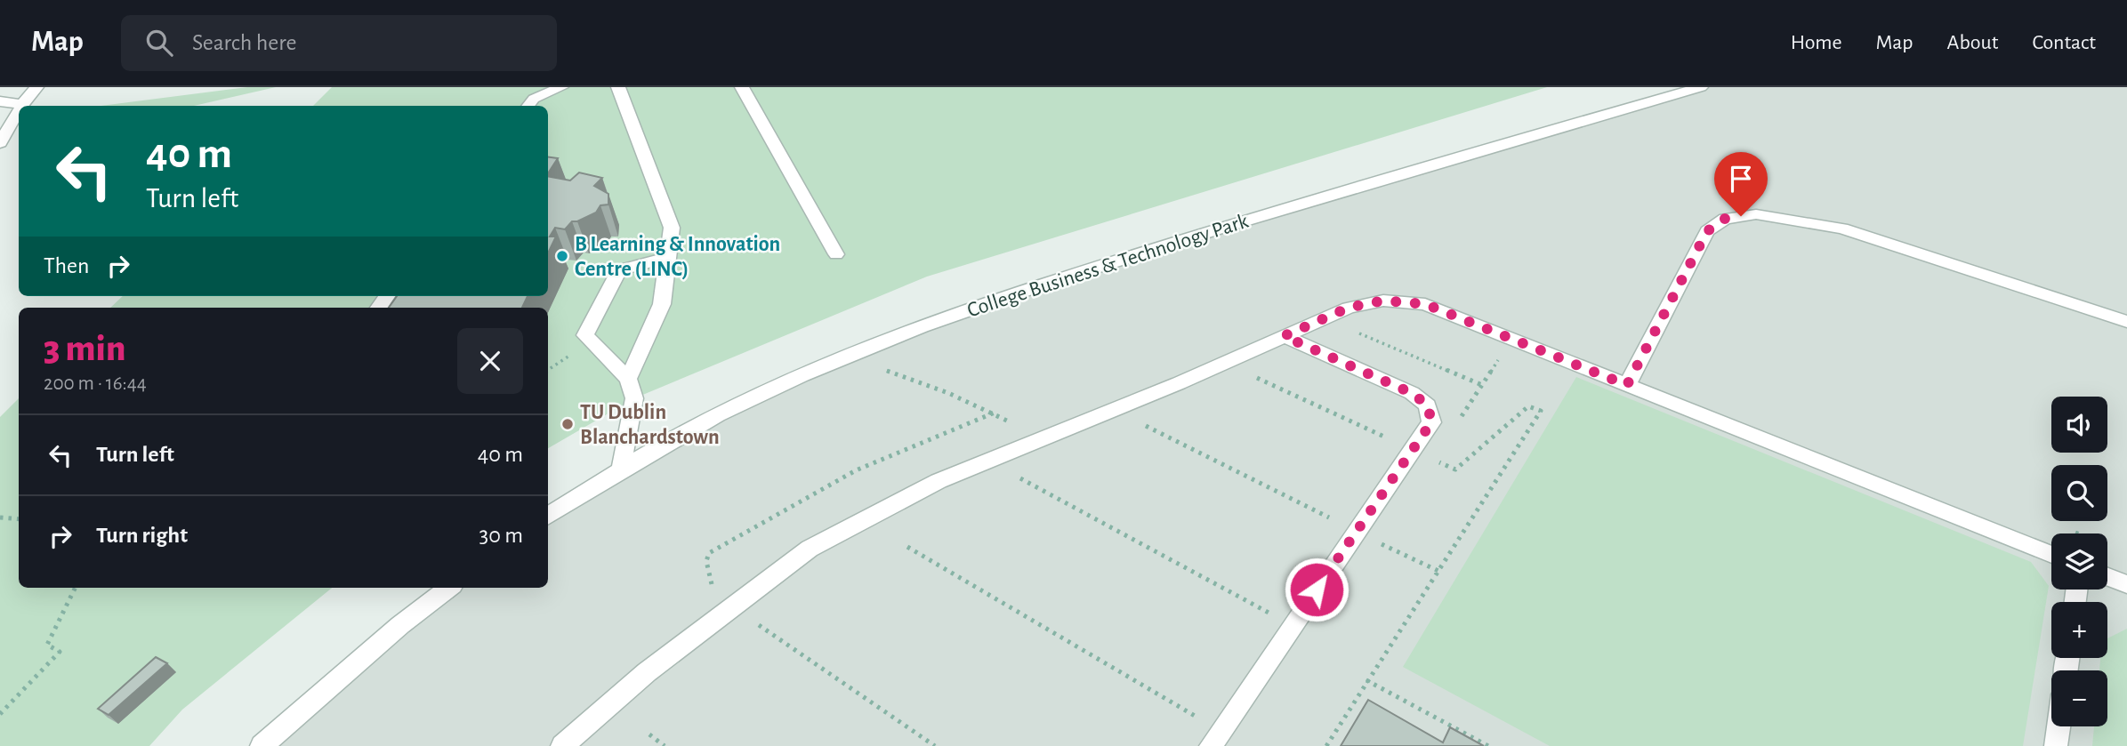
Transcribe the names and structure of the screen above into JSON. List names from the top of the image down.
{
  "streets": {
    "lane": ["College Business & Technology Park"]
  },
  "places": ["B Learning & Innovation Centre (LINC)", "TU Dublin Blanchardstown"],
  "page": {
    "header": "Map",
    "search": "Search here",
    "nav": [
      "Home",
      "Map",
      "About",
      "Contact"
    ],
    "turn": ["40 m", "Turn left"],
    "then": "Then",
    "heading": ["3 min", "200 m · 16:44"],
    "map_buttons": ["+", "−"],
    "list": [
      {
        "name": "Turn left",
        "value": "40 m"
      },
      {
        "name": "Turn right",
        "value": "30 m"
      }
    ]
  }
}
